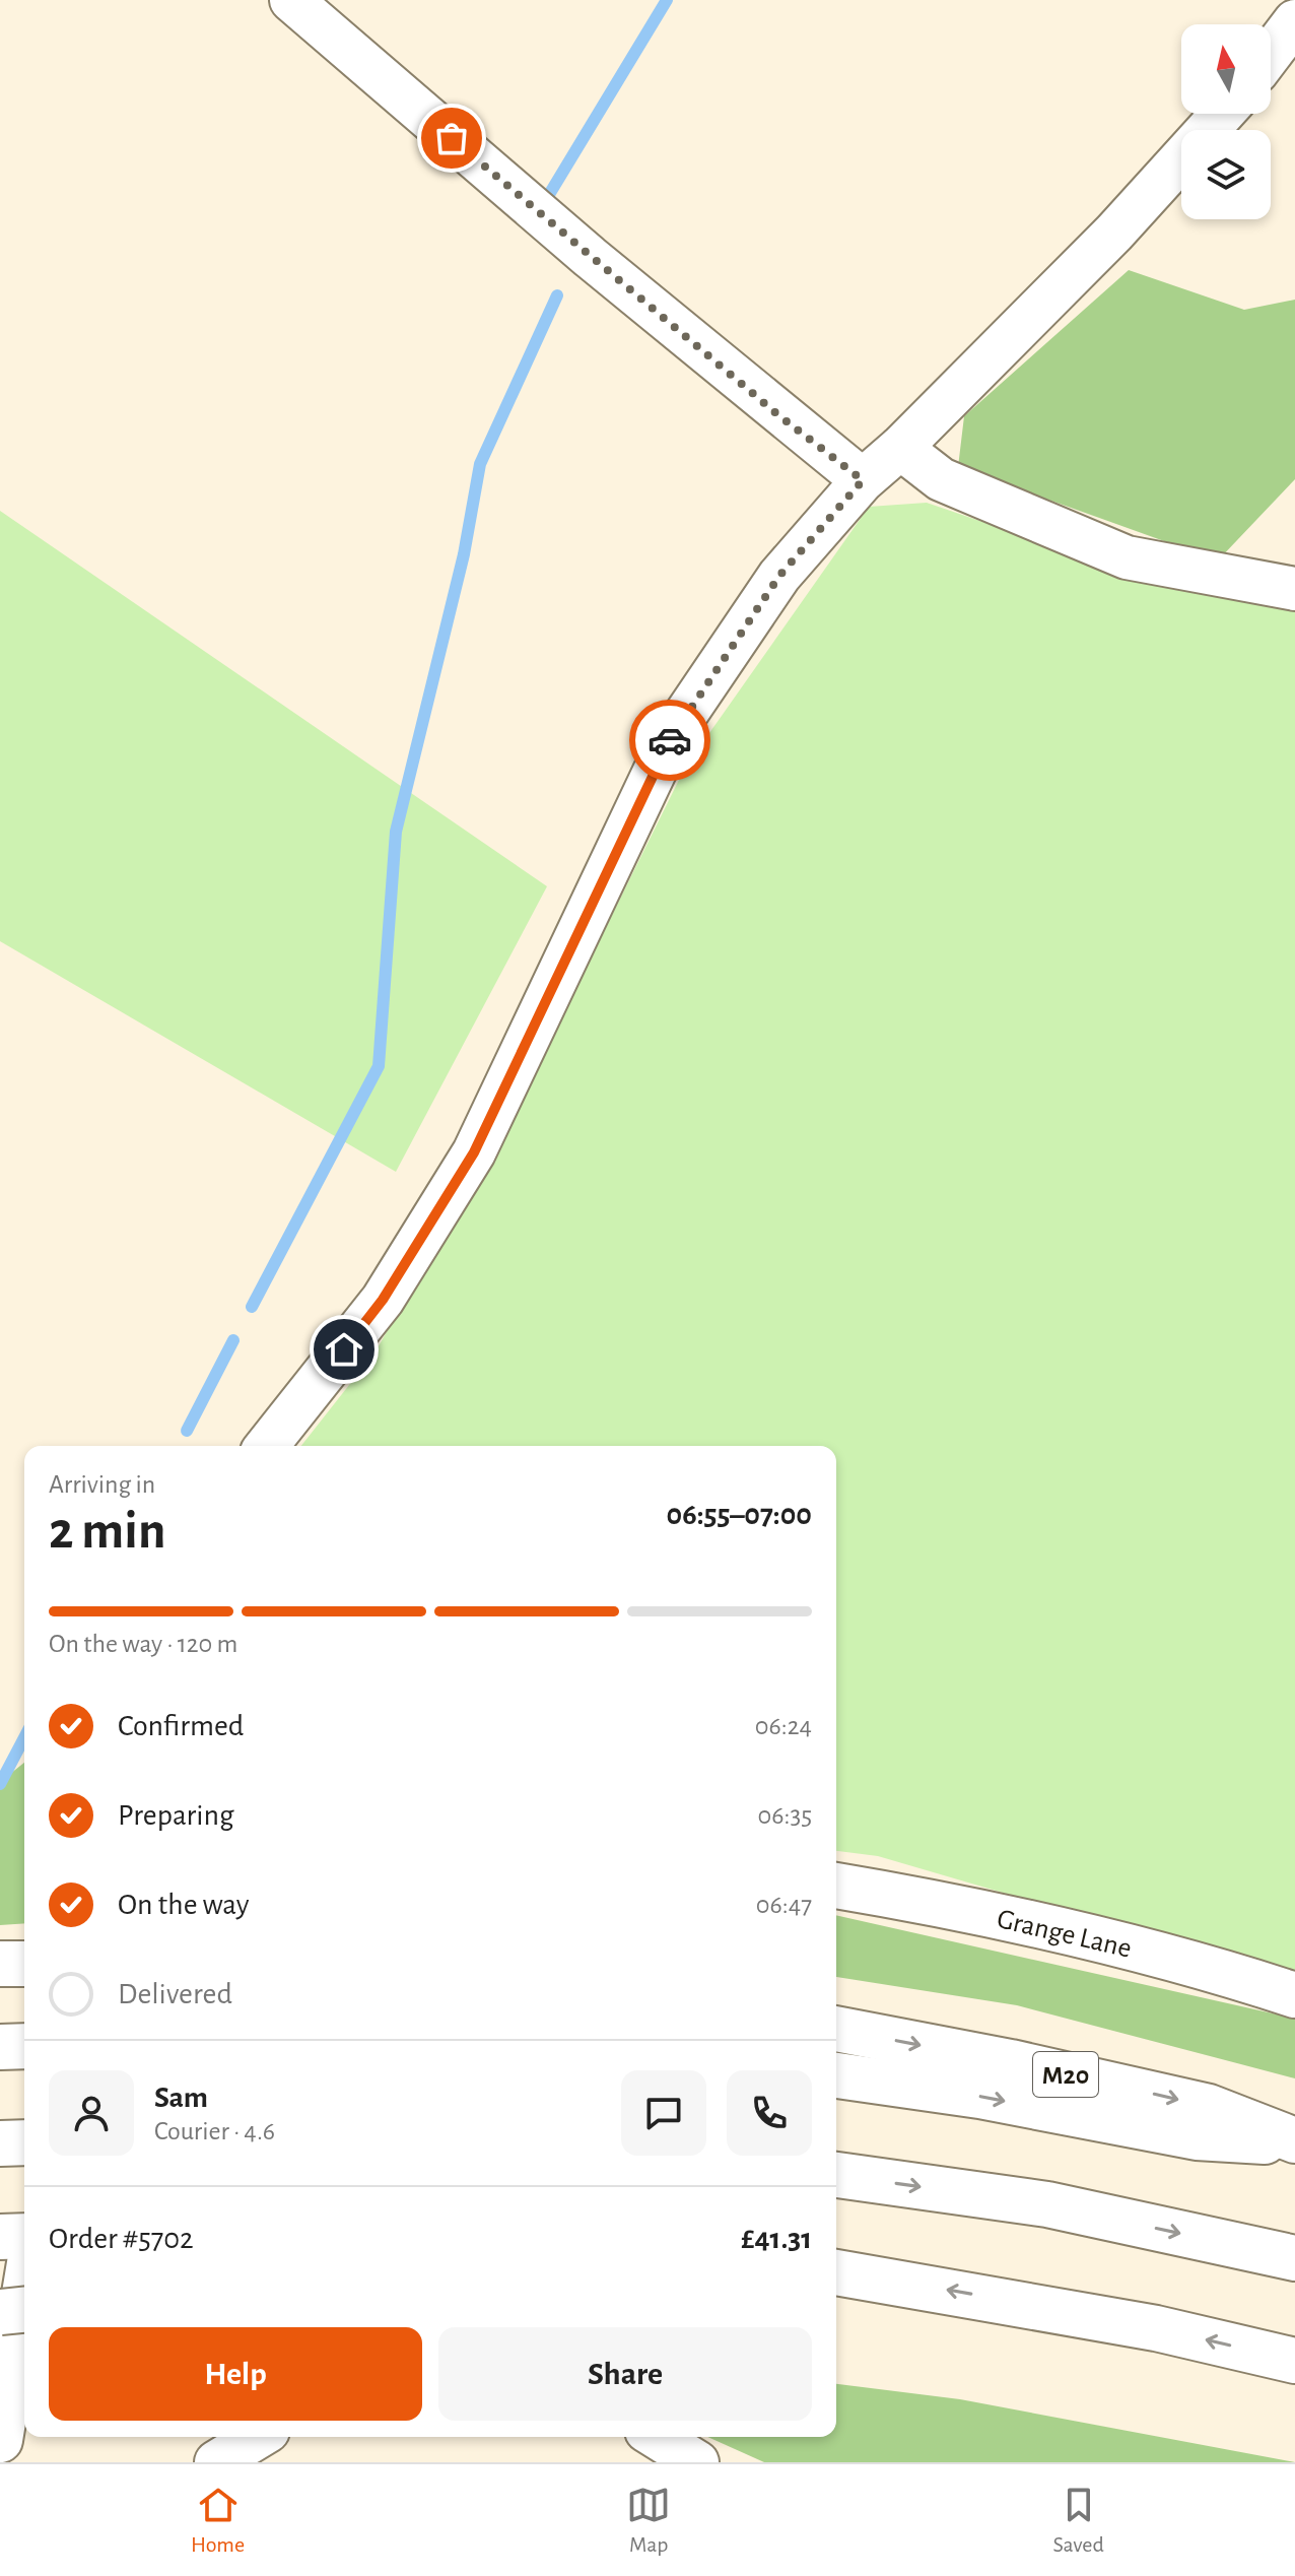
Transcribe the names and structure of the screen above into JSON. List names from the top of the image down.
{
  "streets": {
    "main road": ["Grange Lane", "M20"]
  },
  "north": "top",
  "page": {
    "heading": ["2 min", "Arriving in", "06:55–07:00"],
    "panel": [
      "Sam",
      "Courier · 4.6",
      "Order #5702",
      "£41.31"
    ],
    "bar": "On the way · 120 m",
    "list": [
      ["Confirmed", "06:24"],
      ["Preparing", "06:35"],
      ["On the way", "06:47"],
      "Delivered"
    ],
    "buttons": ["Help", "Share"],
    "tabs": ["Home", "Map", "Saved"]
  }
}
